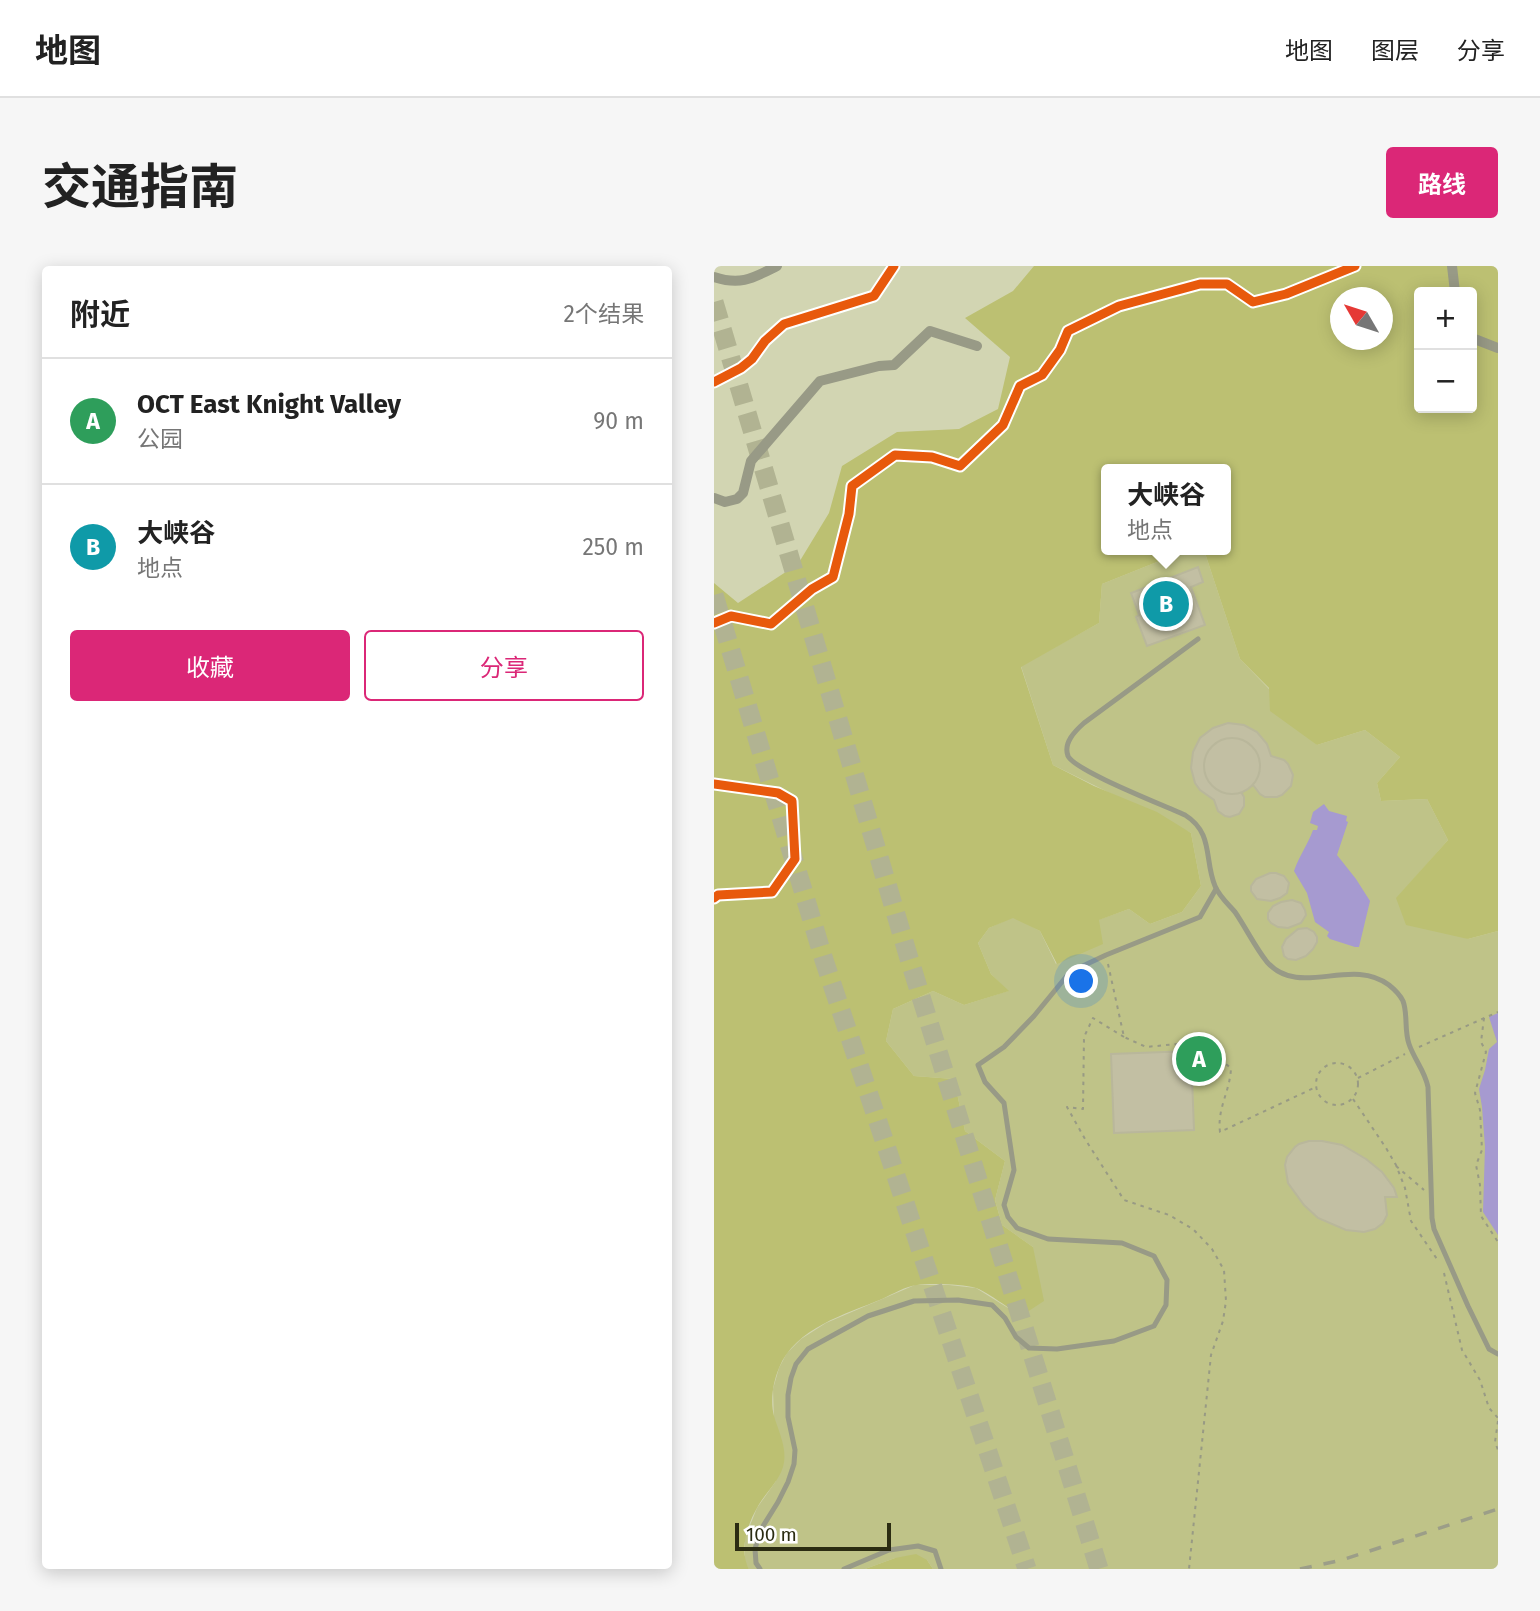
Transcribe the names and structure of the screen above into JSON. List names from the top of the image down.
{
  "scale_bar": "100 m",
  "north": "top left",
  "page": {
    "header": "地图",
    "nav": ["地图", "图层", "分享"],
    "title": "交通指南",
    "buttons": [
      "路线",
      ["收藏", "分享"]
    ],
    "heading": ["附近", "2个结果"],
    "map_buttons": ["+", "−"],
    "list": [
      {
        "mark": "A",
        "name": "OCT East Knight Valley",
        "note": "公园",
        "value": "90 m"
      },
      {
        "mark": "B",
        "name": "大峡谷",
        "note": "地点",
        "value": "250 m"
      }
    ],
    "popup": ["大峡谷", "地点"],
    "pins": ["B", "A"],
    "scale": "100 m"
  }
}
